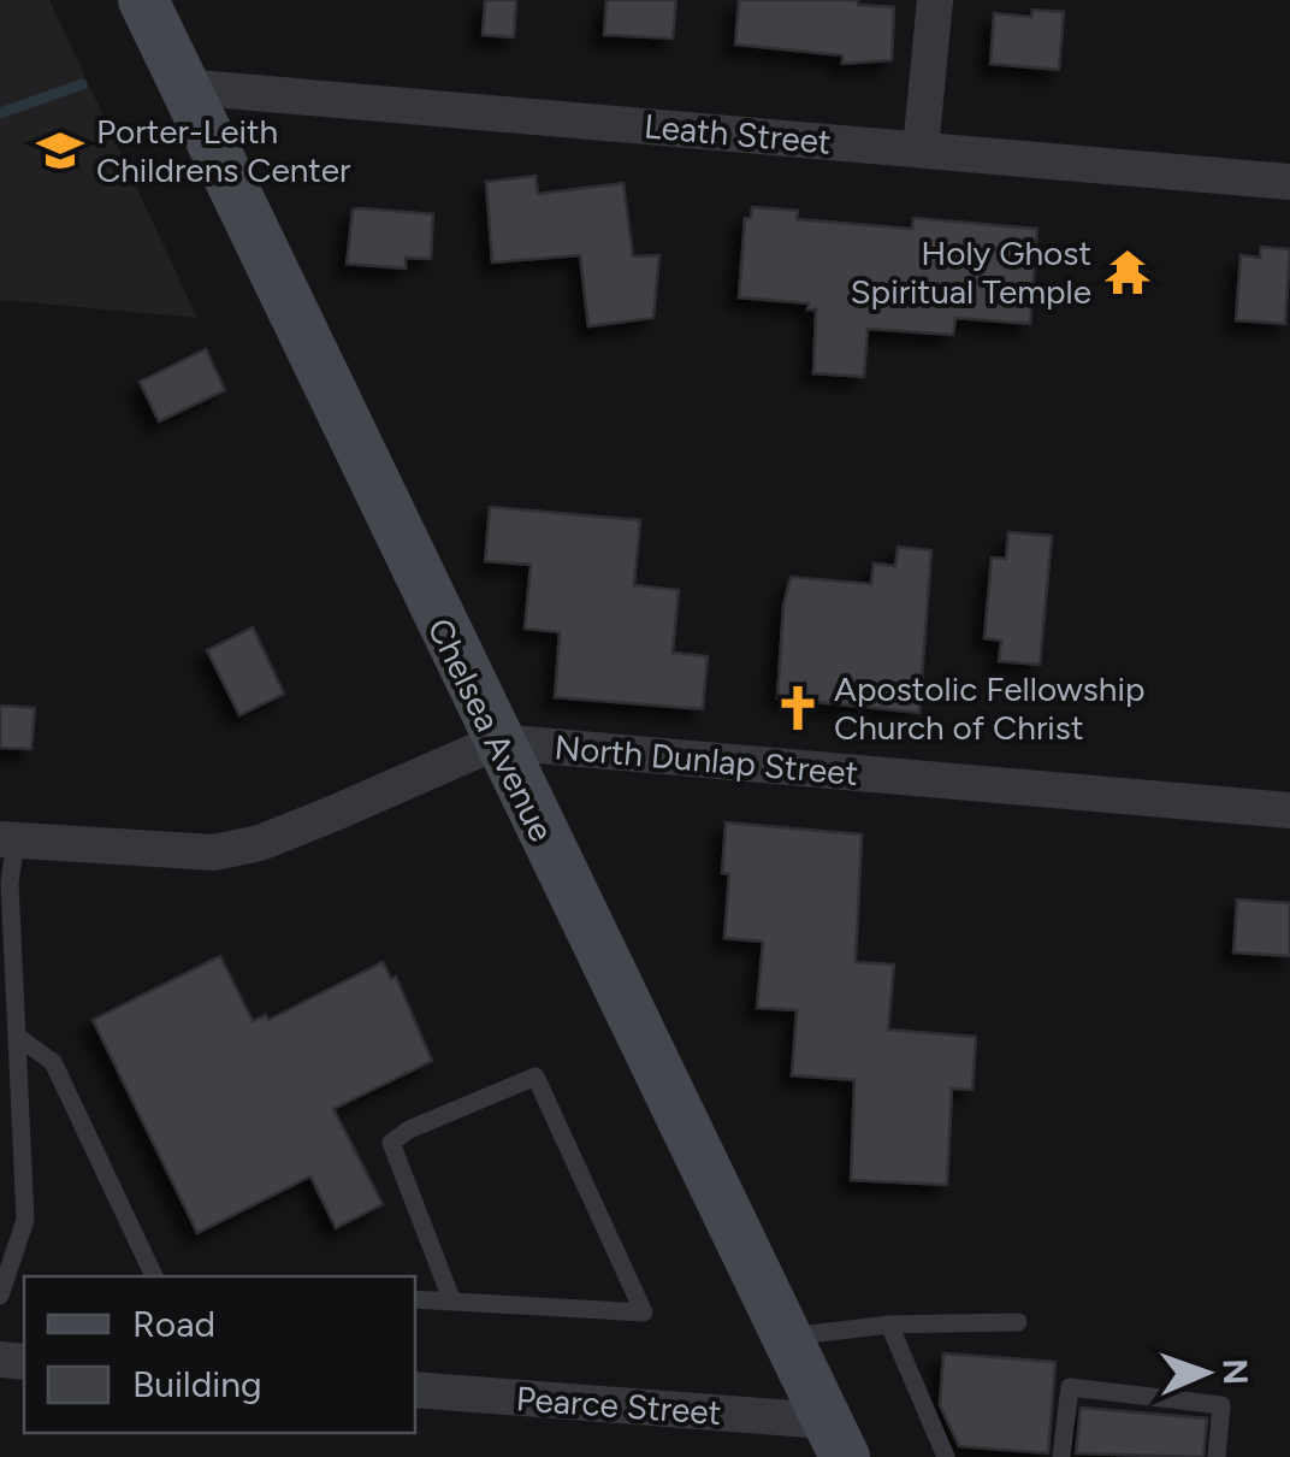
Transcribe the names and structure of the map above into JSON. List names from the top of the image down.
{
  "streets": {
    "main road": ["Chelsea Avenue"],
    "street": ["Leath Street", "North Dunlap Street", "Pearce Street"]
  },
  "crossings": [
    ["Leath Street", "Chelsea Avenue"],
    ["Chelsea Avenue", "North Dunlap Street"],
    ["Chelsea Avenue", "Pearce Street"]
  ],
  "places": {
    "school or university": ["Porter-Leith Childrens Center"],
    "temple": ["Holy Ghost Spiritual Temple"],
    "church": ["Apostolic Fellowship Church of Christ"]
  },
  "legend": ["Road", "Building"],
  "north": "right"
}
